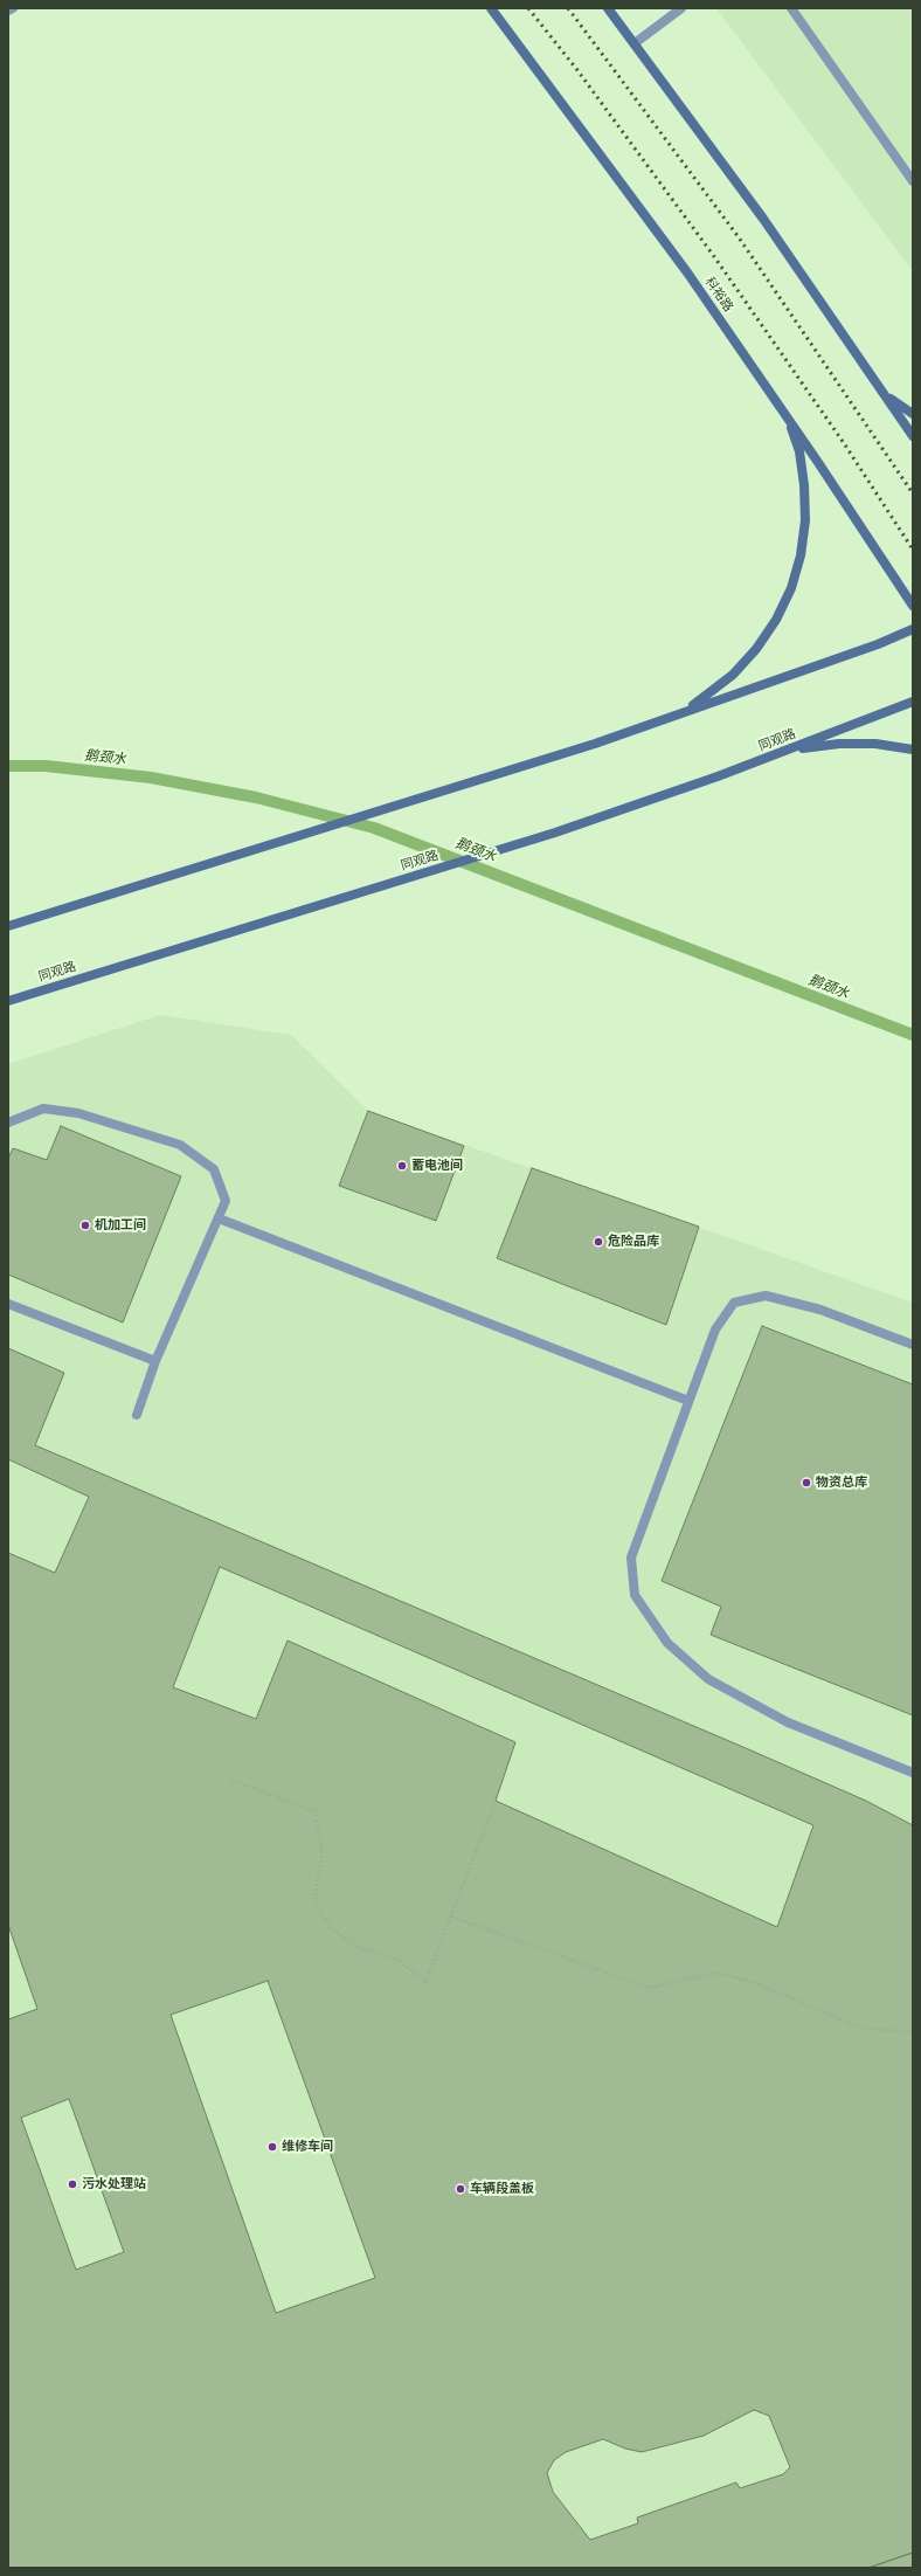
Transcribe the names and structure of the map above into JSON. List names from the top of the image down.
{
  "streets": {
    "street": ["科裕路", "同观路"]
  },
  "water": ["鹅颈水"],
  "places": [
    "蓄电池间",
    "机加工间",
    "危险品库",
    "物资总库",
    "维修车间",
    "污水处理站",
    "车辆段盖板"
  ]
}
